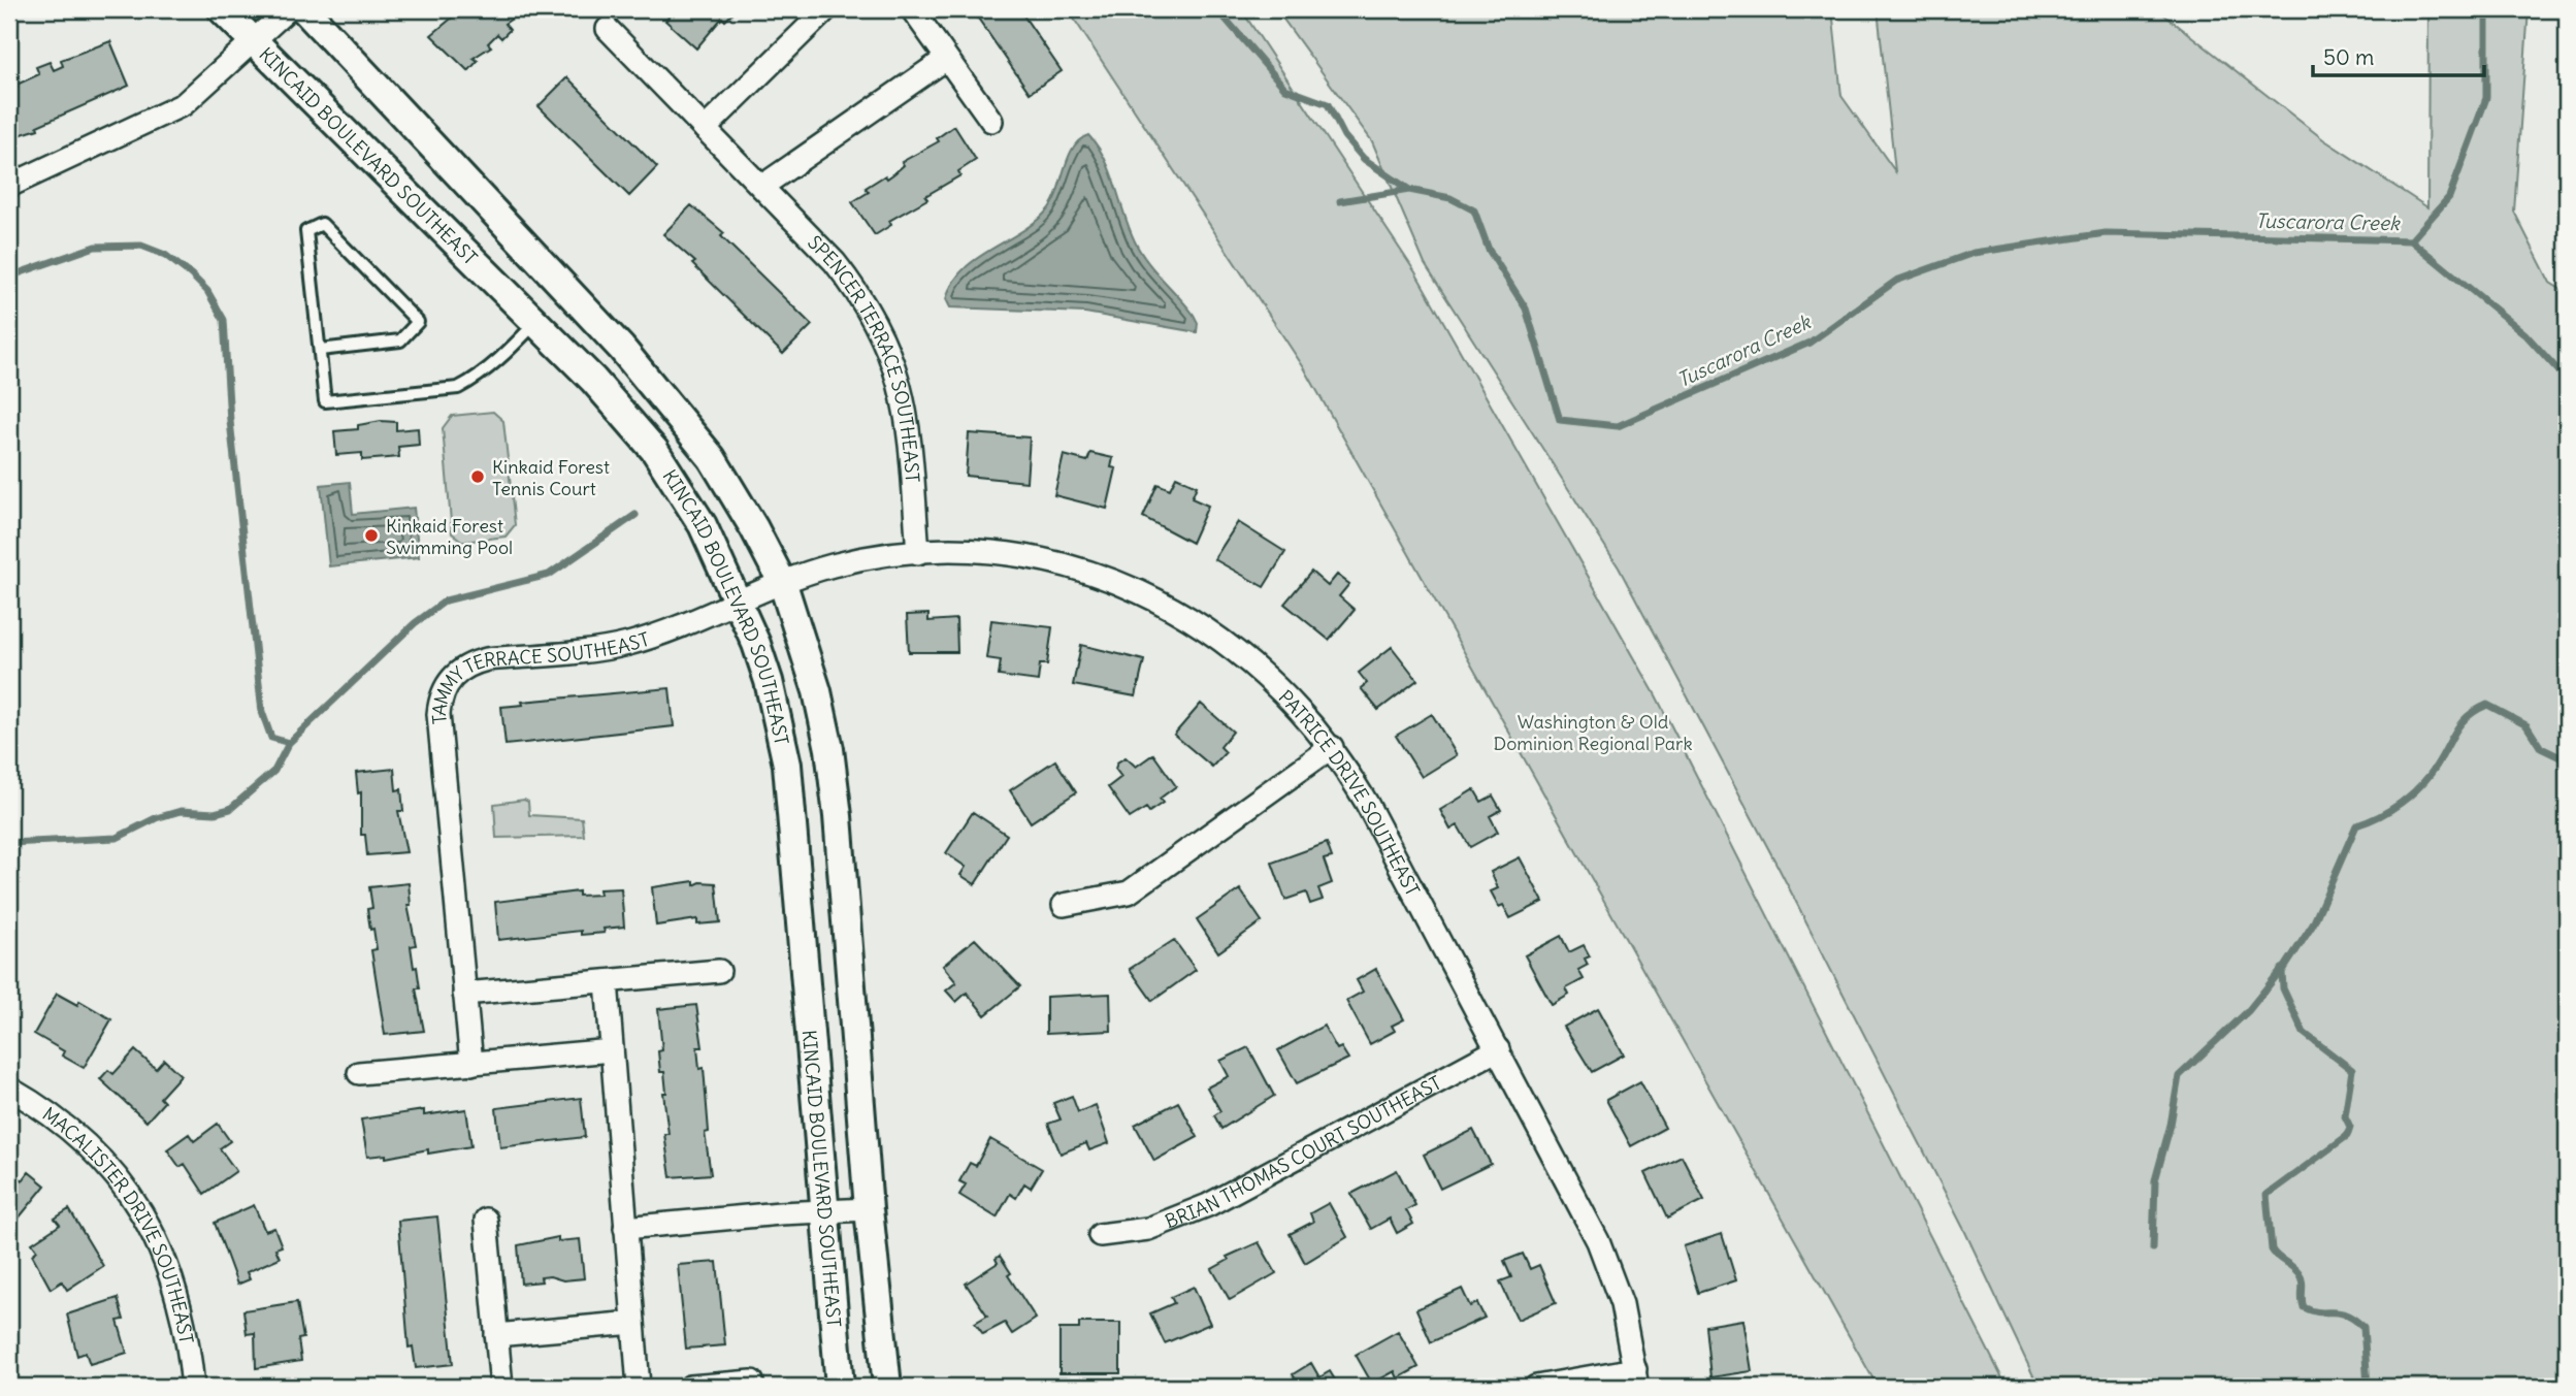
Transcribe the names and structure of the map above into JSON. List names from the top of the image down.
{
  "streets": {
    "street": [
      "KINCAID BOULEVARD SOUTHEAST",
      "SPENCER TERRACE SOUTHEAST",
      "TAMMY TERRACE SOUTHEAST",
      "PATRICE DRIVE SOUTHEAST",
      "BRIAN THOMAS COURT SOUTHEAST",
      "MACALISTER DRIVE SOUTHEAST"
    ]
  },
  "crossings": [
    ["KINCAID BOULEVARD SOUTHEAST", "TAMMY TERRACE SOUTHEAST"],
    ["SPENCER TERRACE SOUTHEAST", "PATRICE DRIVE SOUTHEAST"],
    ["TAMMY TERRACE SOUTHEAST", "PATRICE DRIVE SOUTHEAST"],
    ["PATRICE DRIVE SOUTHEAST", "BRIAN THOMAS COURT SOUTHEAST"]
  ],
  "water": ["Tuscarora Creek"],
  "parks": ["Washington & Old Dominion Regional Park"],
  "places": ["Kinkaid Forest Tennis Court", "Kinkaid Forest Swimming Pool"],
  "scale_bar": "50 m"
}
